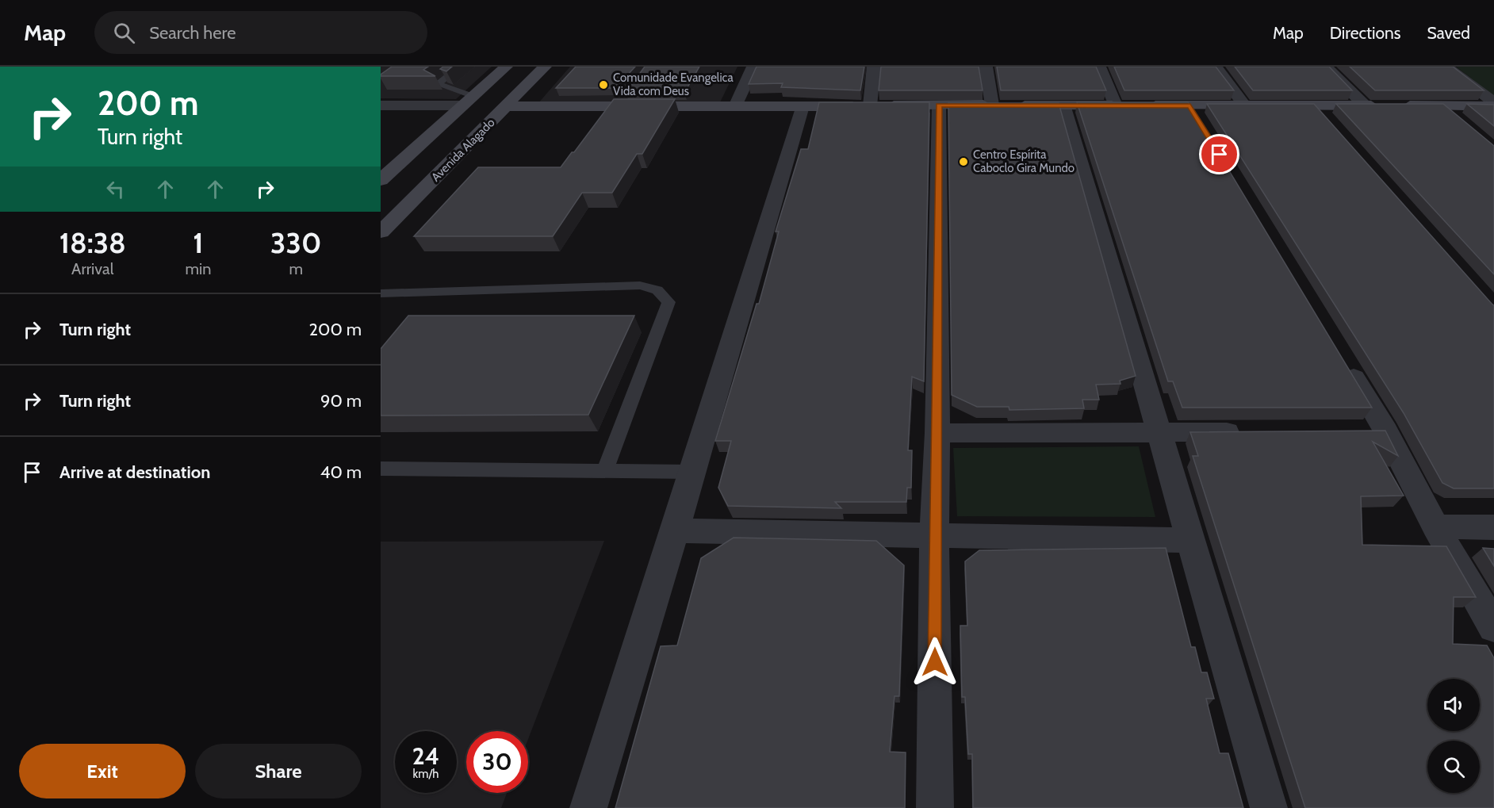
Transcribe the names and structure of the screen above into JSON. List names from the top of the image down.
{
  "streets": {
    "street": ["Avenida Alagado"]
  },
  "places": ["Comunidade Evangelica Vida com Deus", "Centro Espírita Caboclo Gira Mundo"],
  "page": {
    "header": "Map",
    "search": "Search here",
    "nav": ["Map", "Directions", "Saved"],
    "turn": ["200 m", "Turn right"],
    "eta": [
      "18:38",
      "Arrival",
      "1",
      "min",
      "330",
      "m"
    ],
    "list": [
      {
        "name": "Turn right",
        "value": "200 m"
      },
      {
        "name": "Turn right",
        "value": "90 m"
      },
      {
        "name": "Arrive at destination",
        "value": "40 m"
      }
    ],
    "speed": "24 km/h",
    "limit": "30",
    "buttons": ["Exit", "Share"]
  }
}
